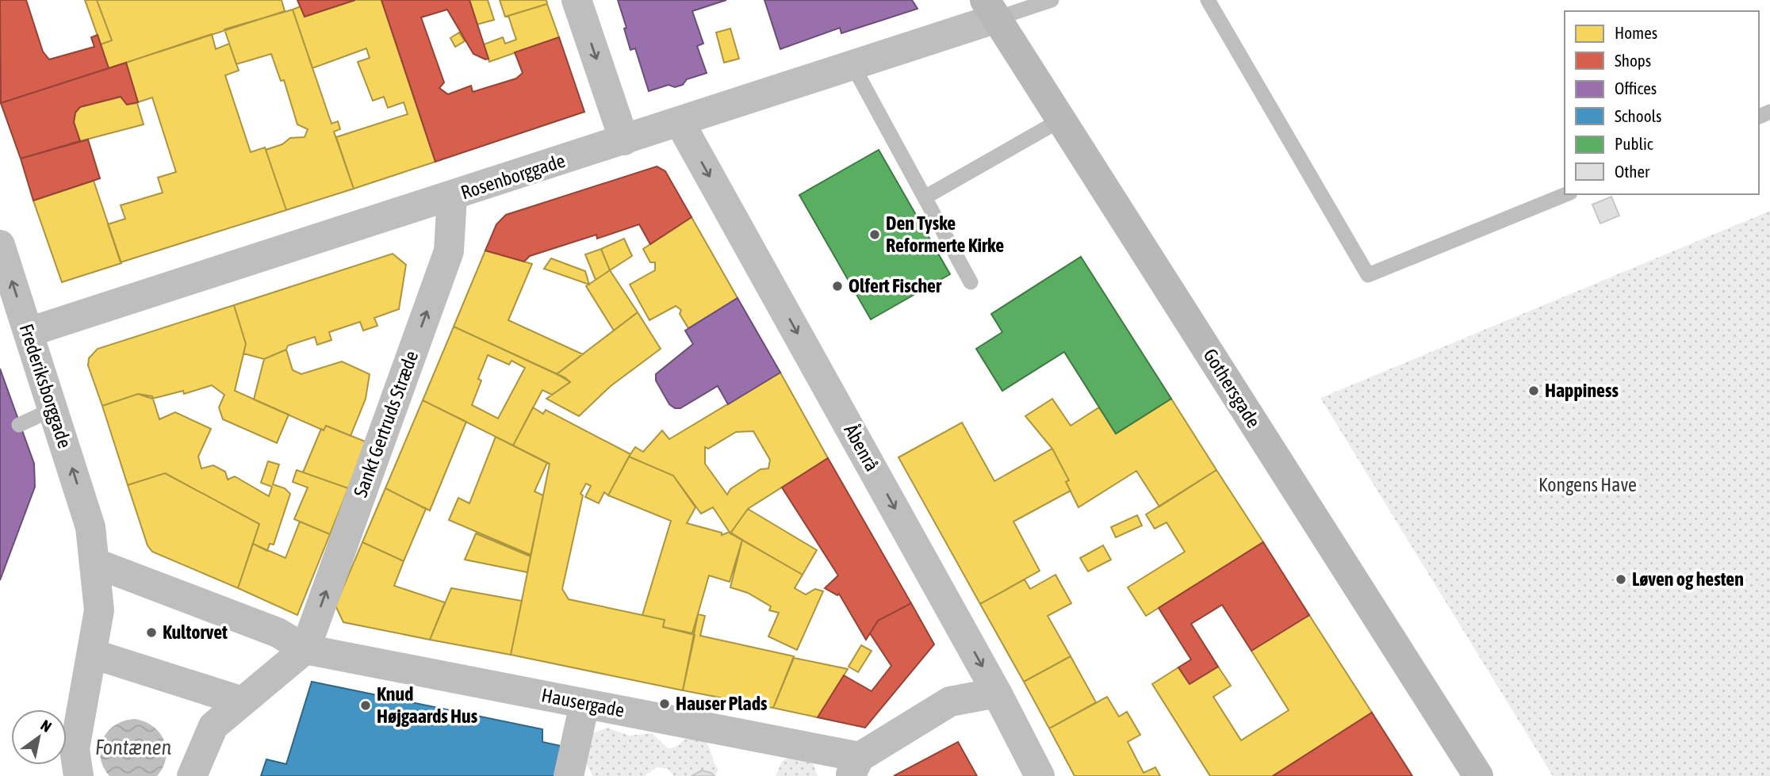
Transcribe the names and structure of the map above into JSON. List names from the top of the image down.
{
  "streets": {
    "street": [
      "Rosenborggade",
      "Frederiksborggade",
      "Gothersgade",
      "Sankt Gertruds Stræde",
      "Åbenrå",
      "Hausergade"
    ]
  },
  "crossings": [
    ["Rosenborggade", "Frederiksborggade"],
    ["Rosenborggade", "Gothersgade"],
    ["Rosenborggade", "Sankt Gertruds Stræde"],
    ["Rosenborggade", "Åbenrå"],
    ["Sankt Gertruds Stræde", "Hausergade"]
  ],
  "one_way": ["Frederiksborggade", "Sankt Gertruds Stræde", "Åbenrå"],
  "water": ["Fontænen"],
  "parks": ["Kongens Have"],
  "places": [
    "Den Tyske Reformerte Kirke",
    "Olfert Fischer",
    "Happiness",
    "Løven og hesten",
    "Kultorvet",
    "Hauser Plads",
    "Knud Højgaards Hus"
  ],
  "legend": [
    "Homes",
    "Shops",
    "Offices",
    "Schools",
    "Public",
    "Other"
  ],
  "north": "top right"
}
